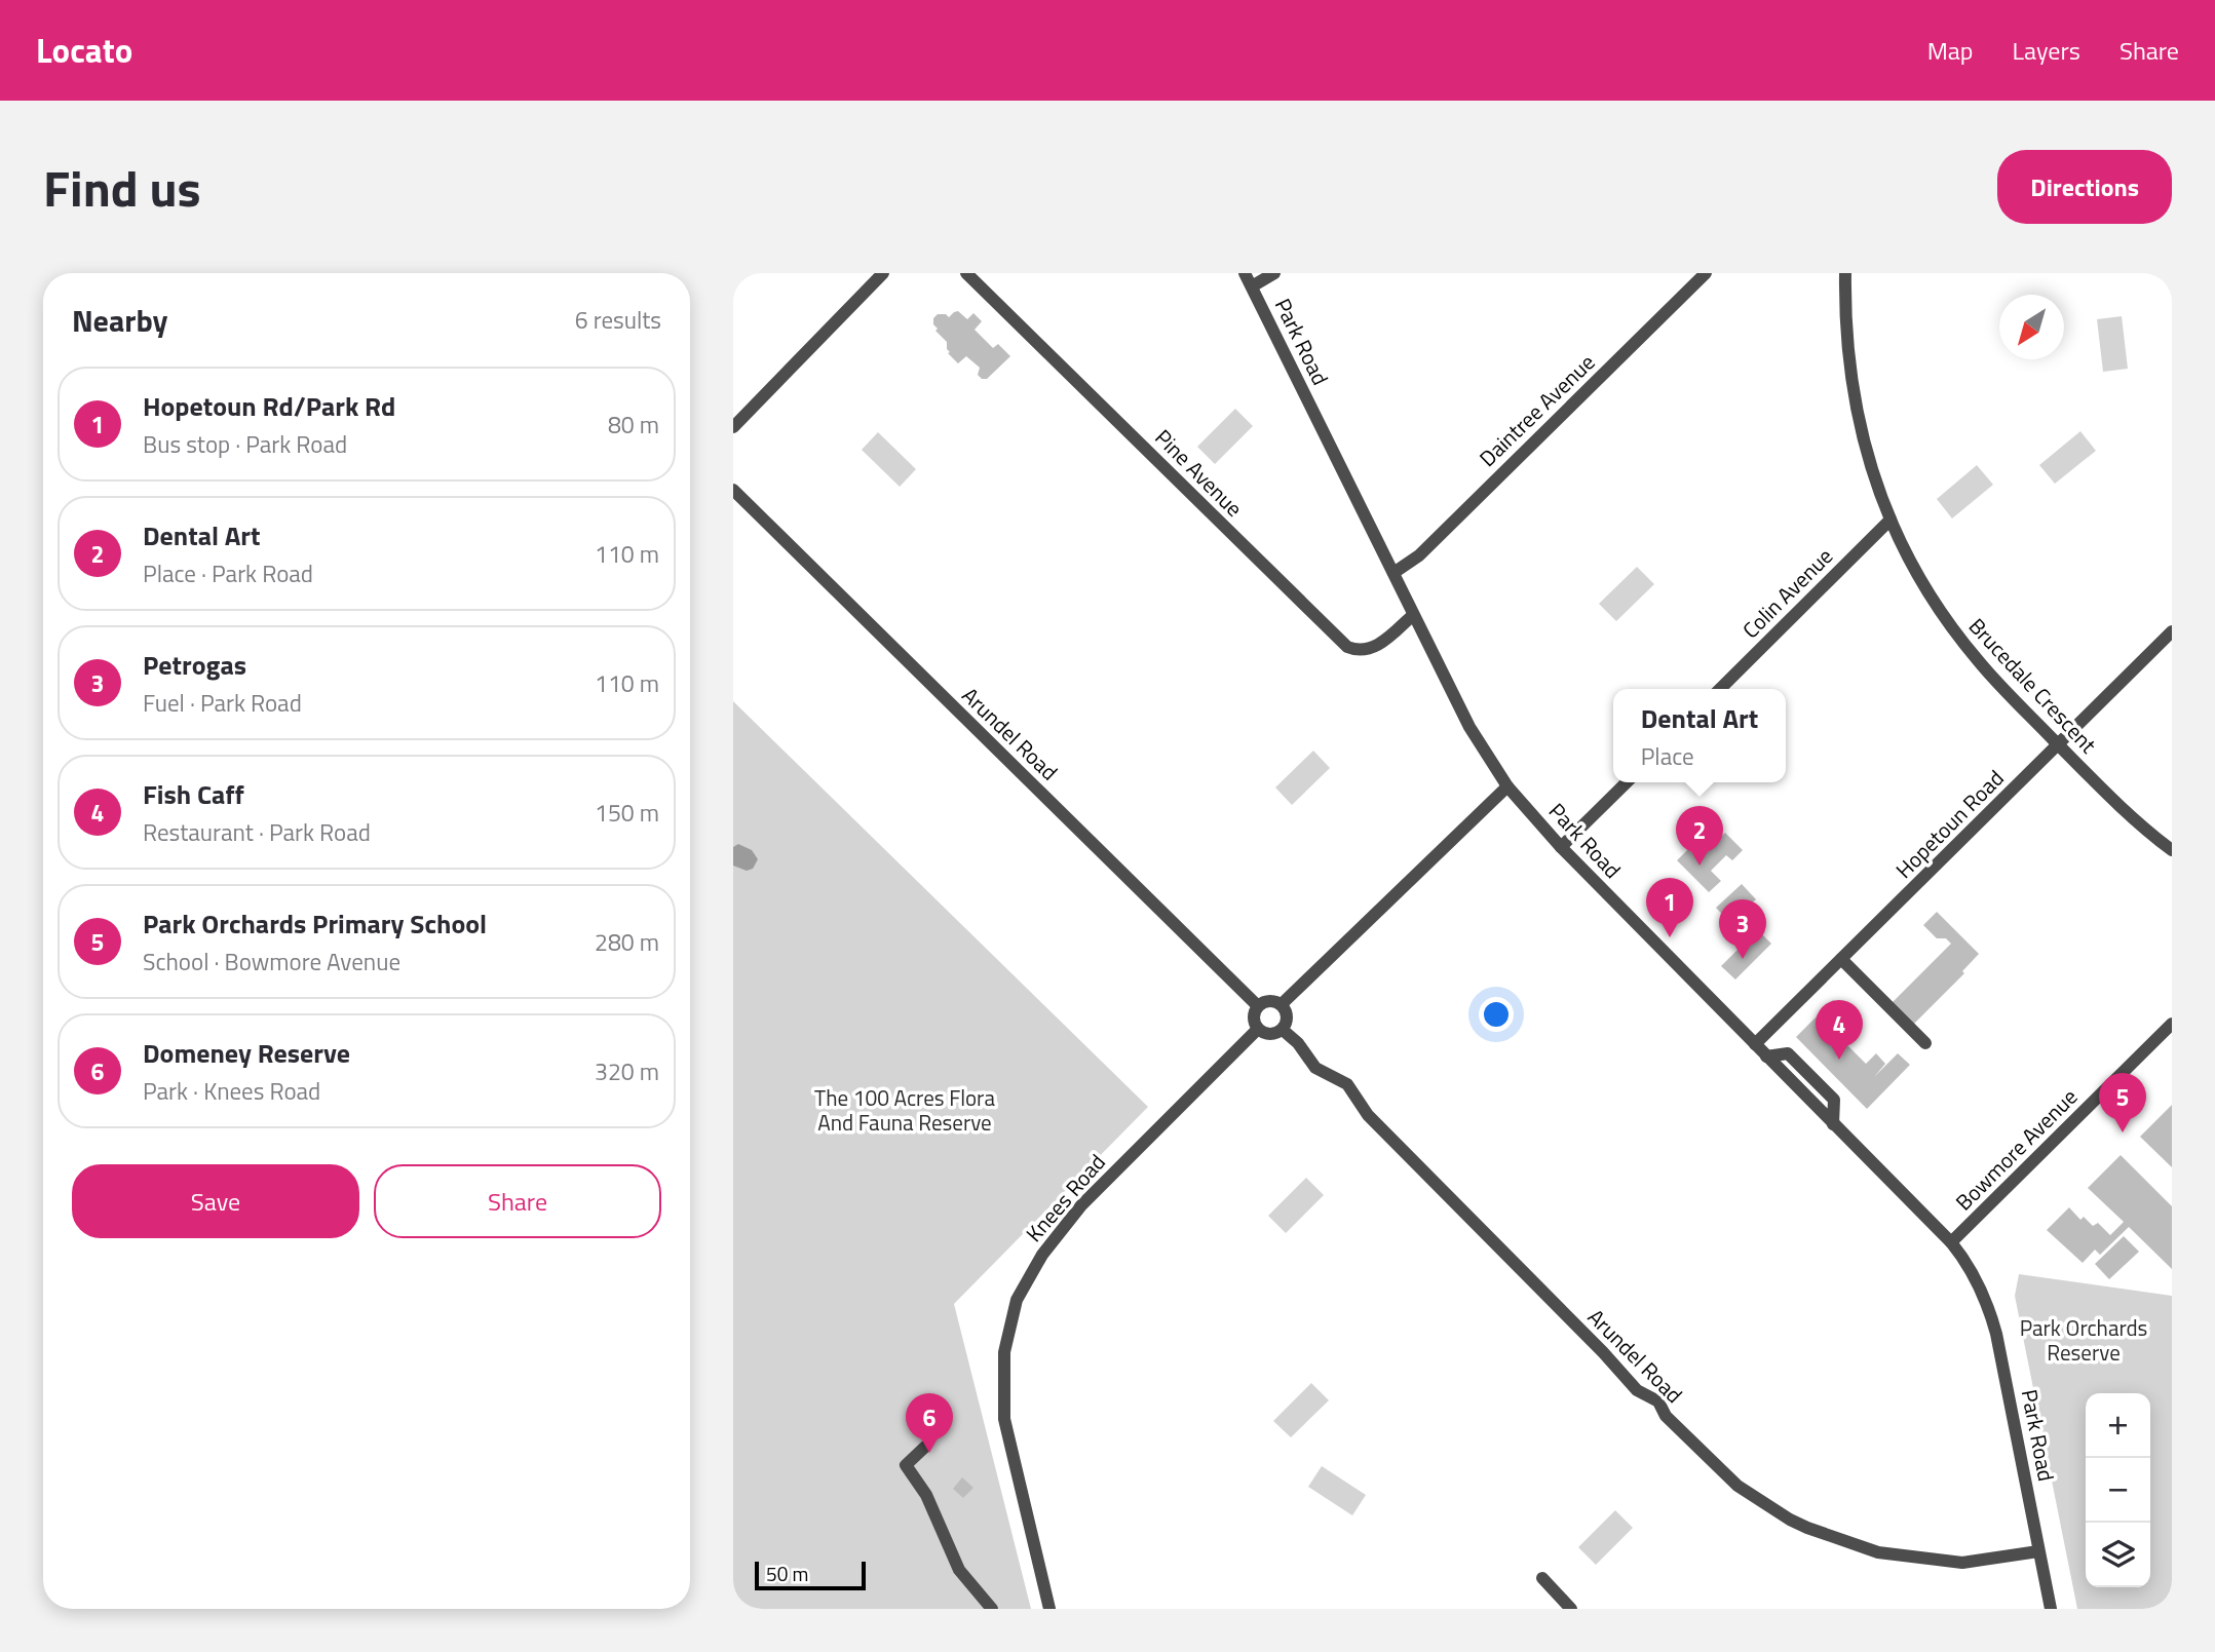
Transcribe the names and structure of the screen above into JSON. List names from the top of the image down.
{
  "streets": {
    "street": [
      "Park Road",
      "Daintree Avenue",
      "Pine Avenue",
      "Colin Avenue",
      "Brucedale Crescent",
      "Arundel Road",
      "Hopetoun Road",
      "Bowmore Avenue",
      "Knees Road"
    ]
  },
  "crossings": [
    ["Park Road", "Daintree Avenue"],
    ["Park Road", "Pine Avenue"],
    ["Park Road", "Arundel Road"],
    ["Park Road", "Hopetoun Road"],
    ["Park Road", "Bowmore Avenue"],
    ["Colin Avenue", "Brucedale Crescent"],
    ["Brucedale Crescent", "Hopetoun Road"],
    ["Arundel Road", "Knees Road"]
  ],
  "parks": ["The 100 Acres Flora And Fauna Reserve", "Park Orchards Reserve"],
  "scale_bar": "50 m",
  "north": "bottom left",
  "page": {
    "header": "Locato",
    "nav": ["Map", "Layers", "Share"],
    "title": "Find us",
    "buttons": [
      "Directions",
      ["Save", "Share"]
    ],
    "heading": ["Nearby", "6 results"],
    "list": [
      {
        "mark": "1",
        "name": "Hopetoun Rd/Park Rd",
        "note": "Bus stop · Park Road",
        "value": "80 m"
      },
      {
        "mark": "2",
        "name": "Dental Art",
        "note": "Place · Park Road",
        "value": "110 m"
      },
      {
        "mark": "3",
        "name": "Petrogas",
        "note": "Fuel · Park Road",
        "value": "110 m"
      },
      {
        "mark": "4",
        "name": "Fish Caff",
        "note": "Restaurant · Park Road",
        "value": "150 m"
      },
      {
        "mark": "5",
        "name": "Park Orchards Primary School",
        "note": "School · Bowmore Avenue",
        "value": "280 m"
      },
      {
        "mark": "6",
        "name": "Domeney Reserve",
        "note": "Park · Knees Road",
        "value": "320 m"
      }
    ],
    "popup": ["Dental Art", "Place"],
    "pins": [
      "2",
      "1",
      "3",
      "4",
      "5",
      "6"
    ],
    "map_buttons": ["+", "−"],
    "scale": "50 m"
  }
}
